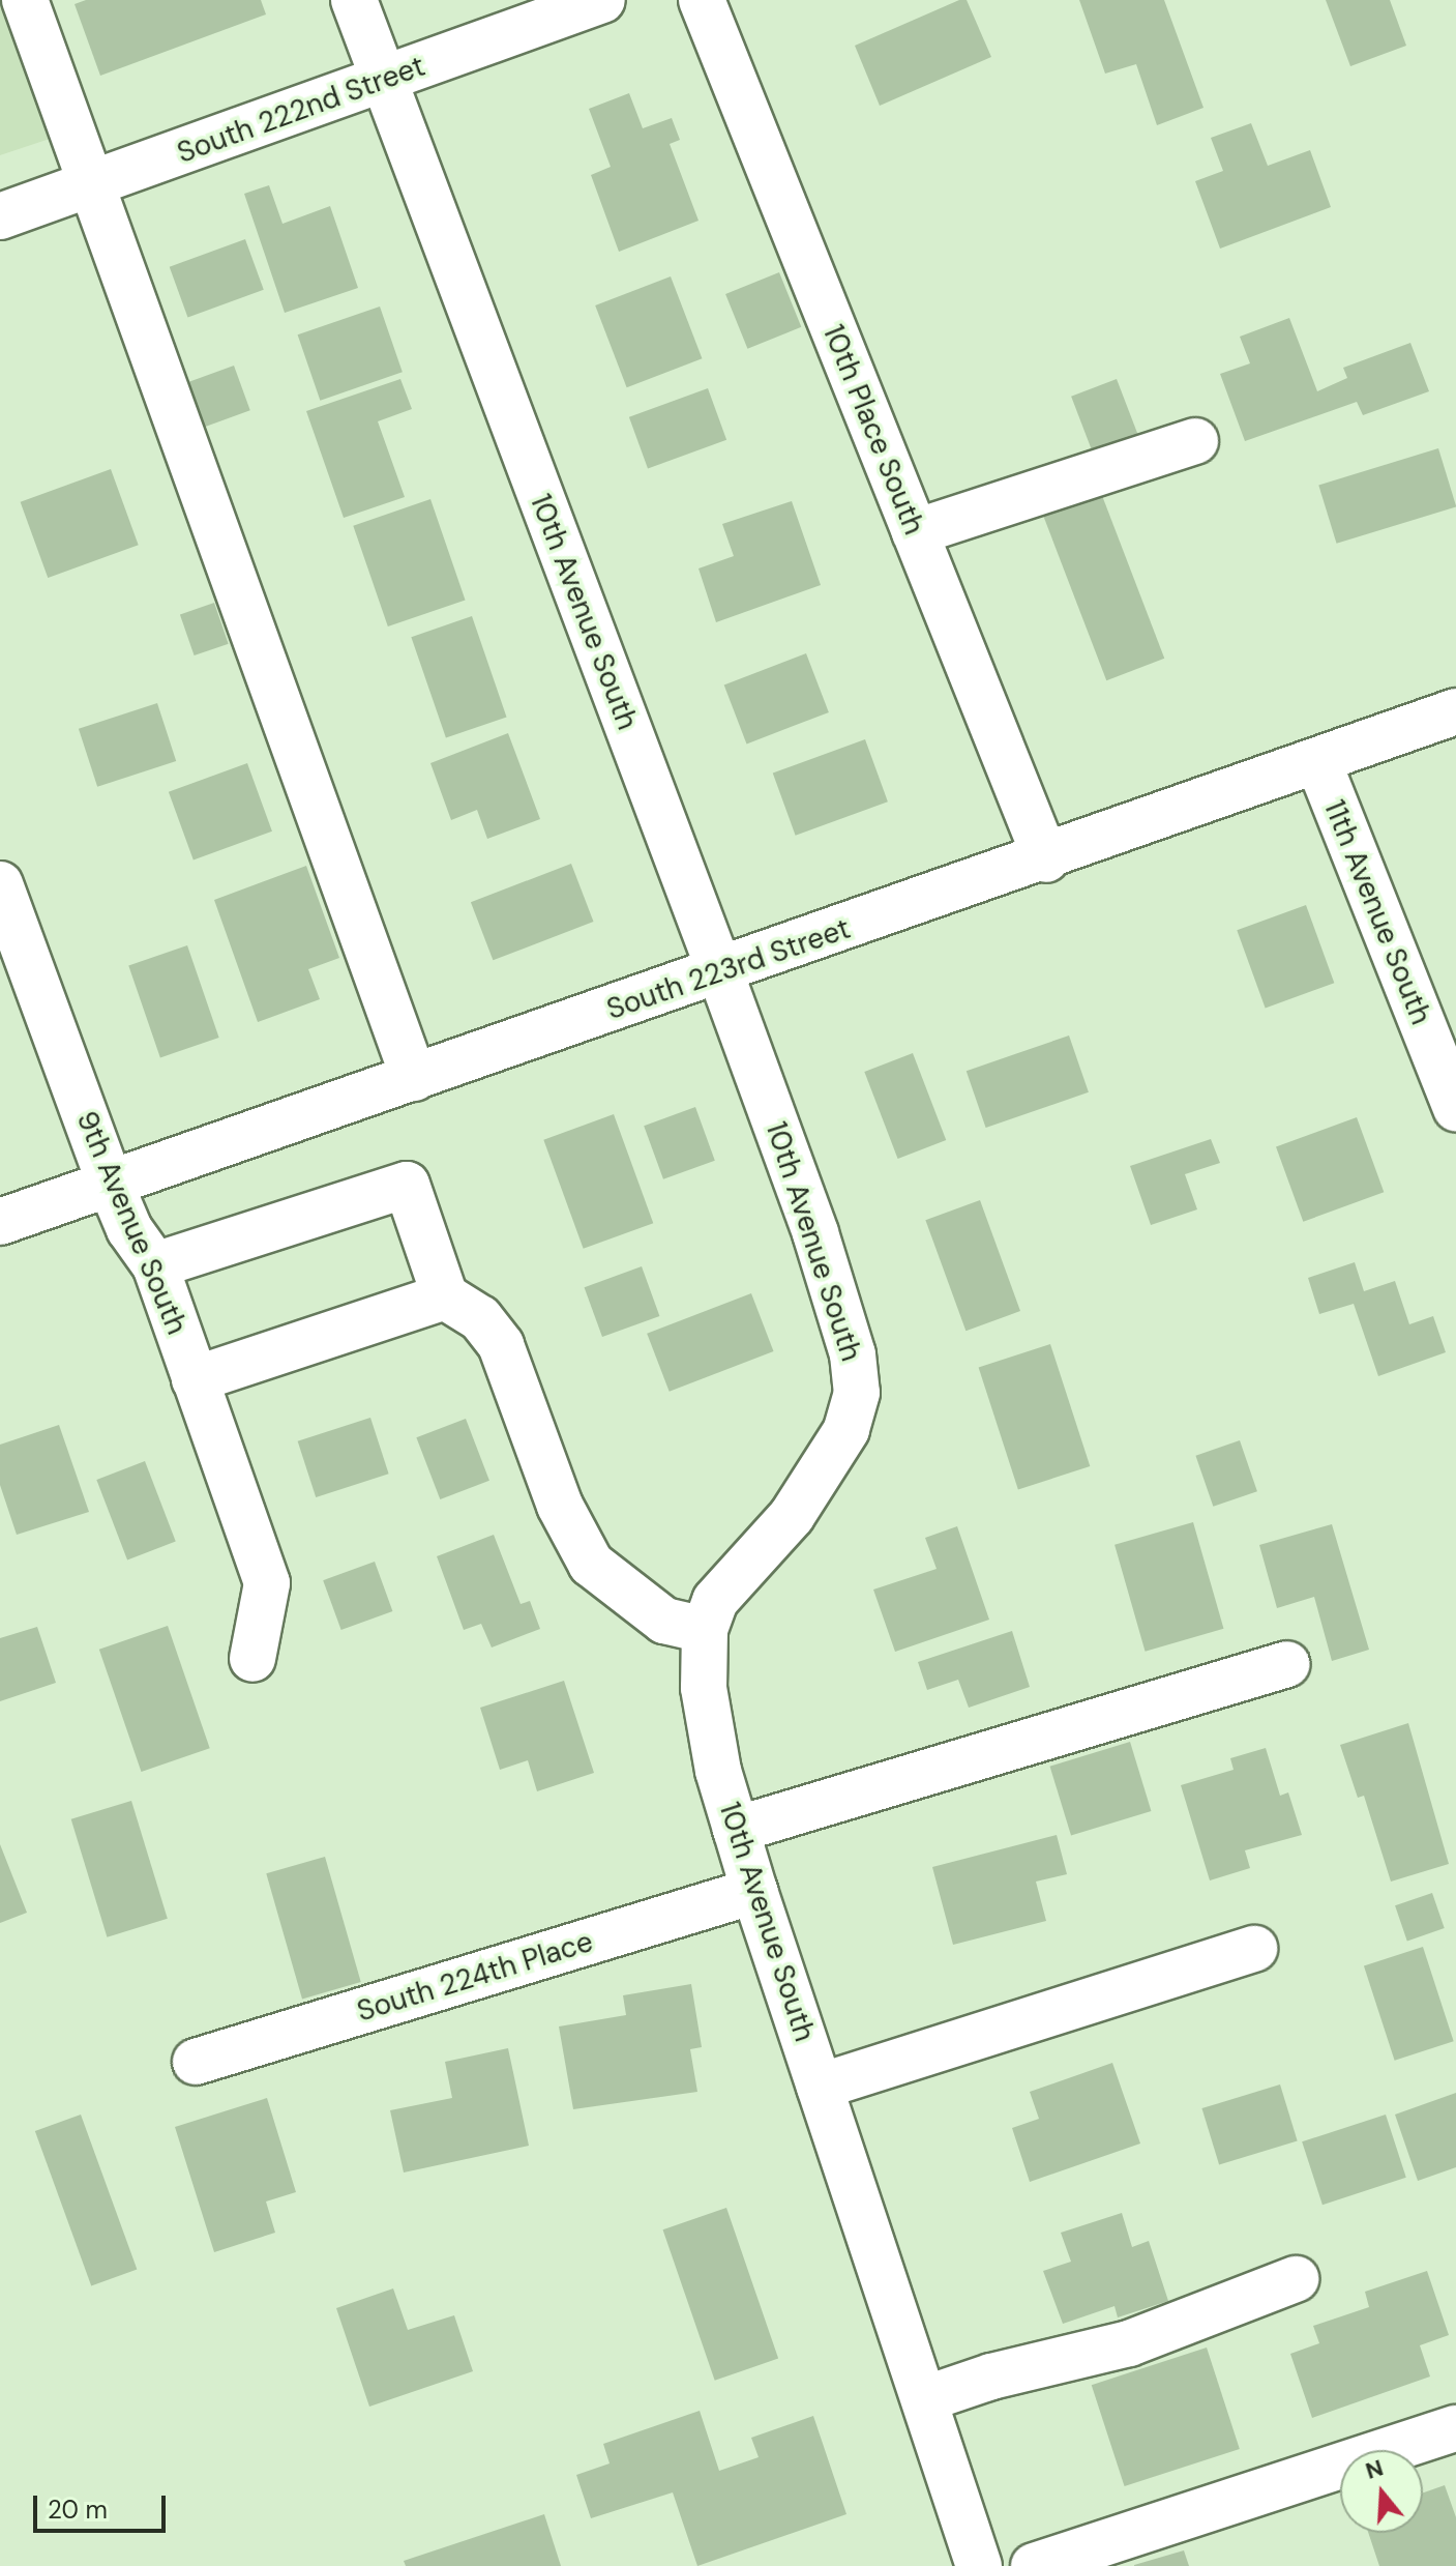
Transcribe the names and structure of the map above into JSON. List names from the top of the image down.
{
  "streets": {
    "street": [
      "South 222nd Street",
      "10th Place South",
      "10th Avenue South",
      "11th Avenue South",
      "South 223rd Street",
      "9th Avenue South",
      "South 224th Place"
    ]
  },
  "crossings": [
    ["South 222nd Street", "10th Avenue South"],
    ["10th Place South", "South 223rd Street"],
    ["10th Avenue South", "South 223rd Street"],
    ["10th Avenue South", "South 224th Place"],
    ["11th Avenue South", "South 223rd Street"],
    ["South 223rd Street", "9th Avenue South"]
  ],
  "scale_bar": "20 m",
  "north": "top"
}
